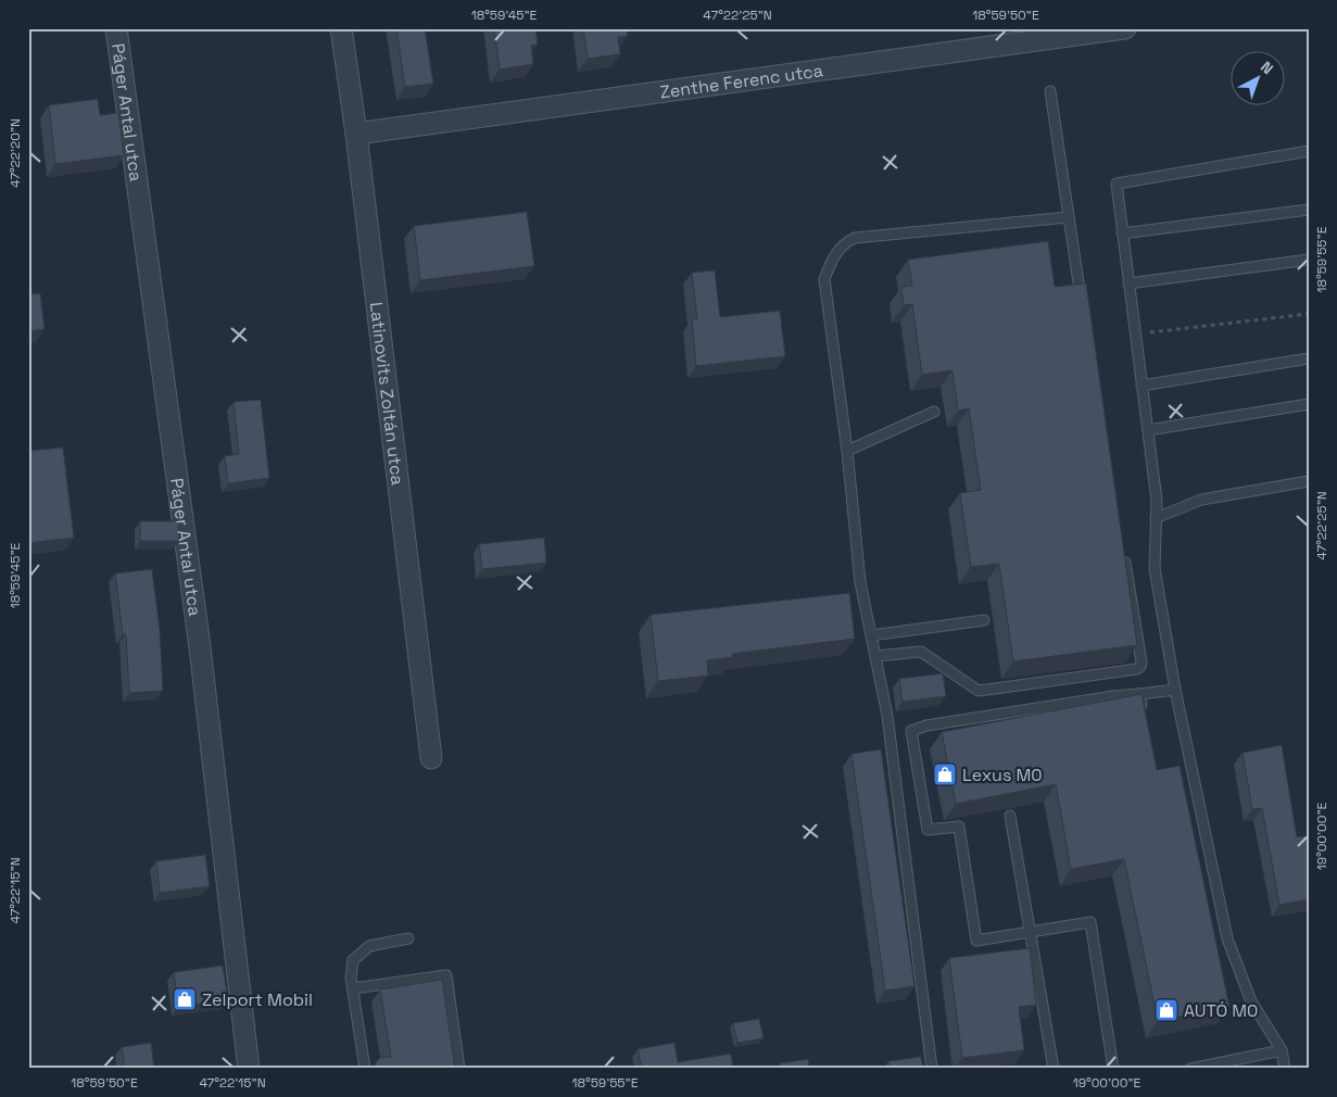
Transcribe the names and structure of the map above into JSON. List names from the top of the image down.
{
  "streets": {
    "street": ["Zenthe Ferenc utca", "Páger Antal utca", "Latinovits Zoltán utca"]
  },
  "crossings": [
    ["Zenthe Ferenc utca", "Latinovits Zoltán utca"]
  ],
  "places": {
    "shop": ["Lexus M0", "Zelport Mobil", "AUTÓ M0"]
  },
  "north": "top right",
  "coordinates": [
    "18°59'45\"E",
    "47°22'25\"N",
    "18°59'50\"E",
    "47°22'20\"N",
    "18°59'55\"E",
    "19°00'00\"E",
    "47°22'15\"N"
  ]
}
